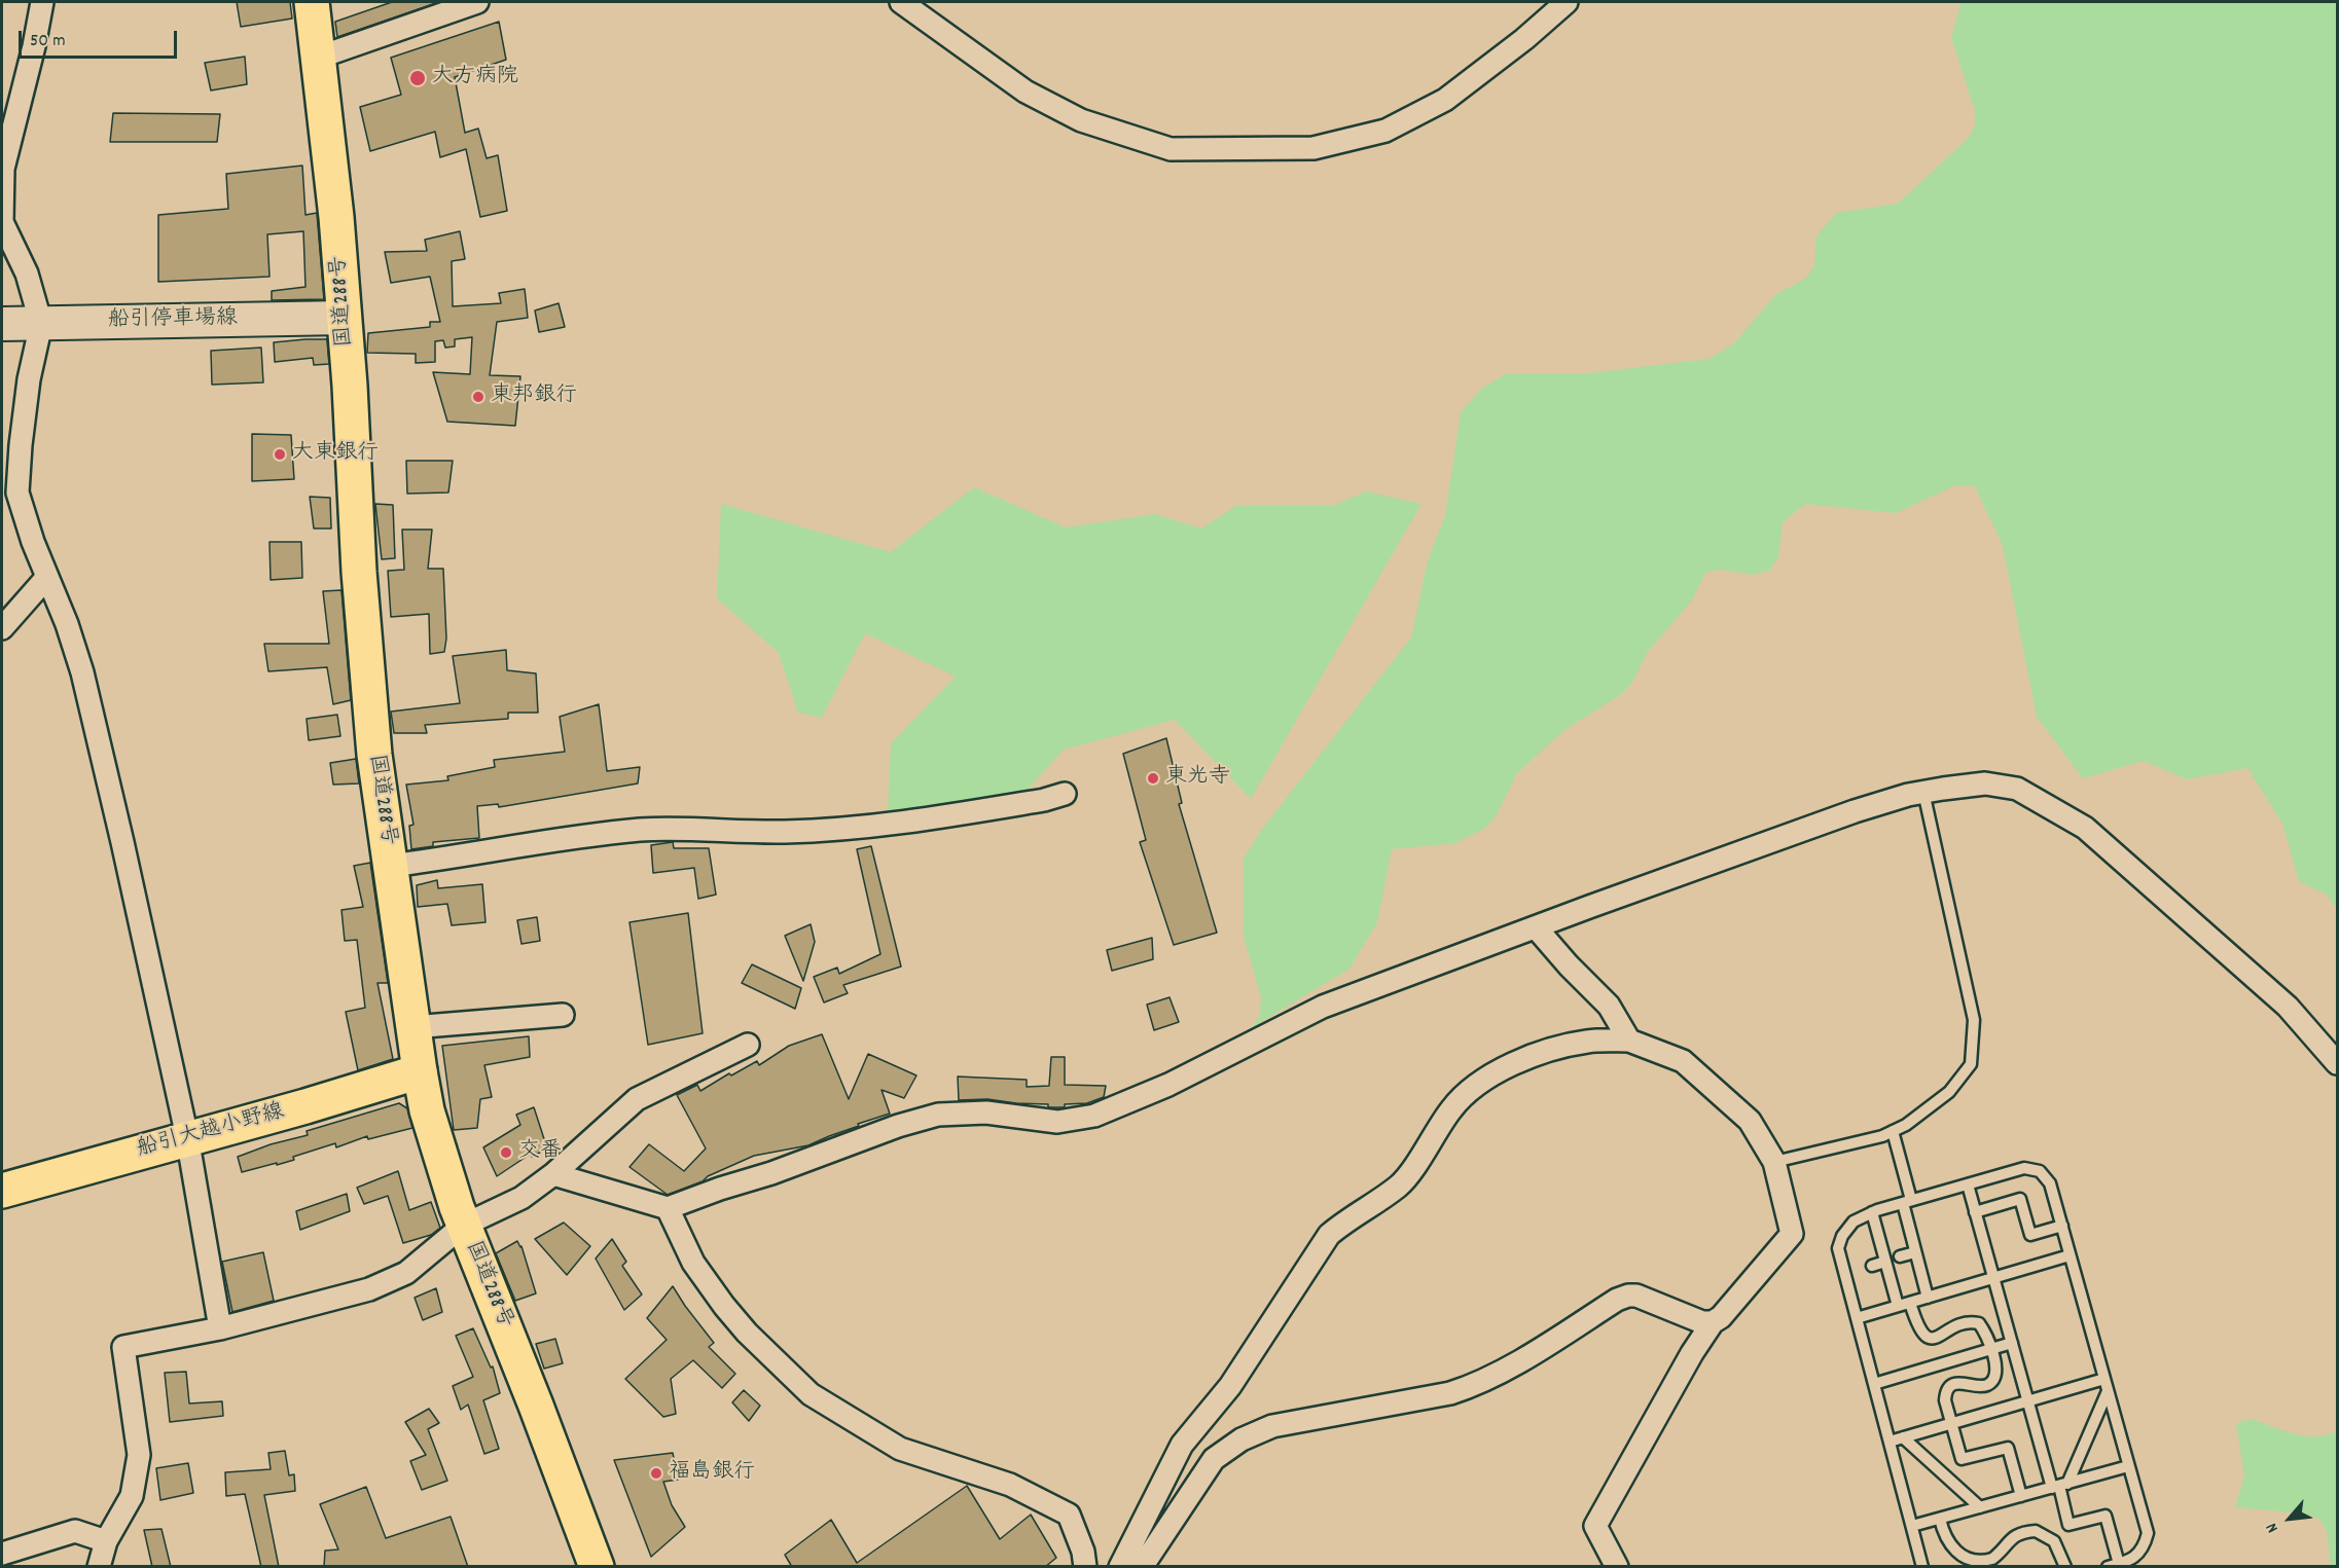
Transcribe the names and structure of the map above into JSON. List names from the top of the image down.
{
  "streets": {
    "main road": ["国道288号", "船引停車場線", "船引大越小野線"]
  },
  "crossings": [
    ["国道288号", "船引停車場線"],
    ["国道288号", "船引大越小野線"]
  ],
  "places": [
    "大方病院",
    "東邦銀行",
    "大東銀行",
    "東光寺",
    "交番",
    "福島銀行"
  ],
  "scale_bar": "50 m",
  "north": "bottom left"
}
